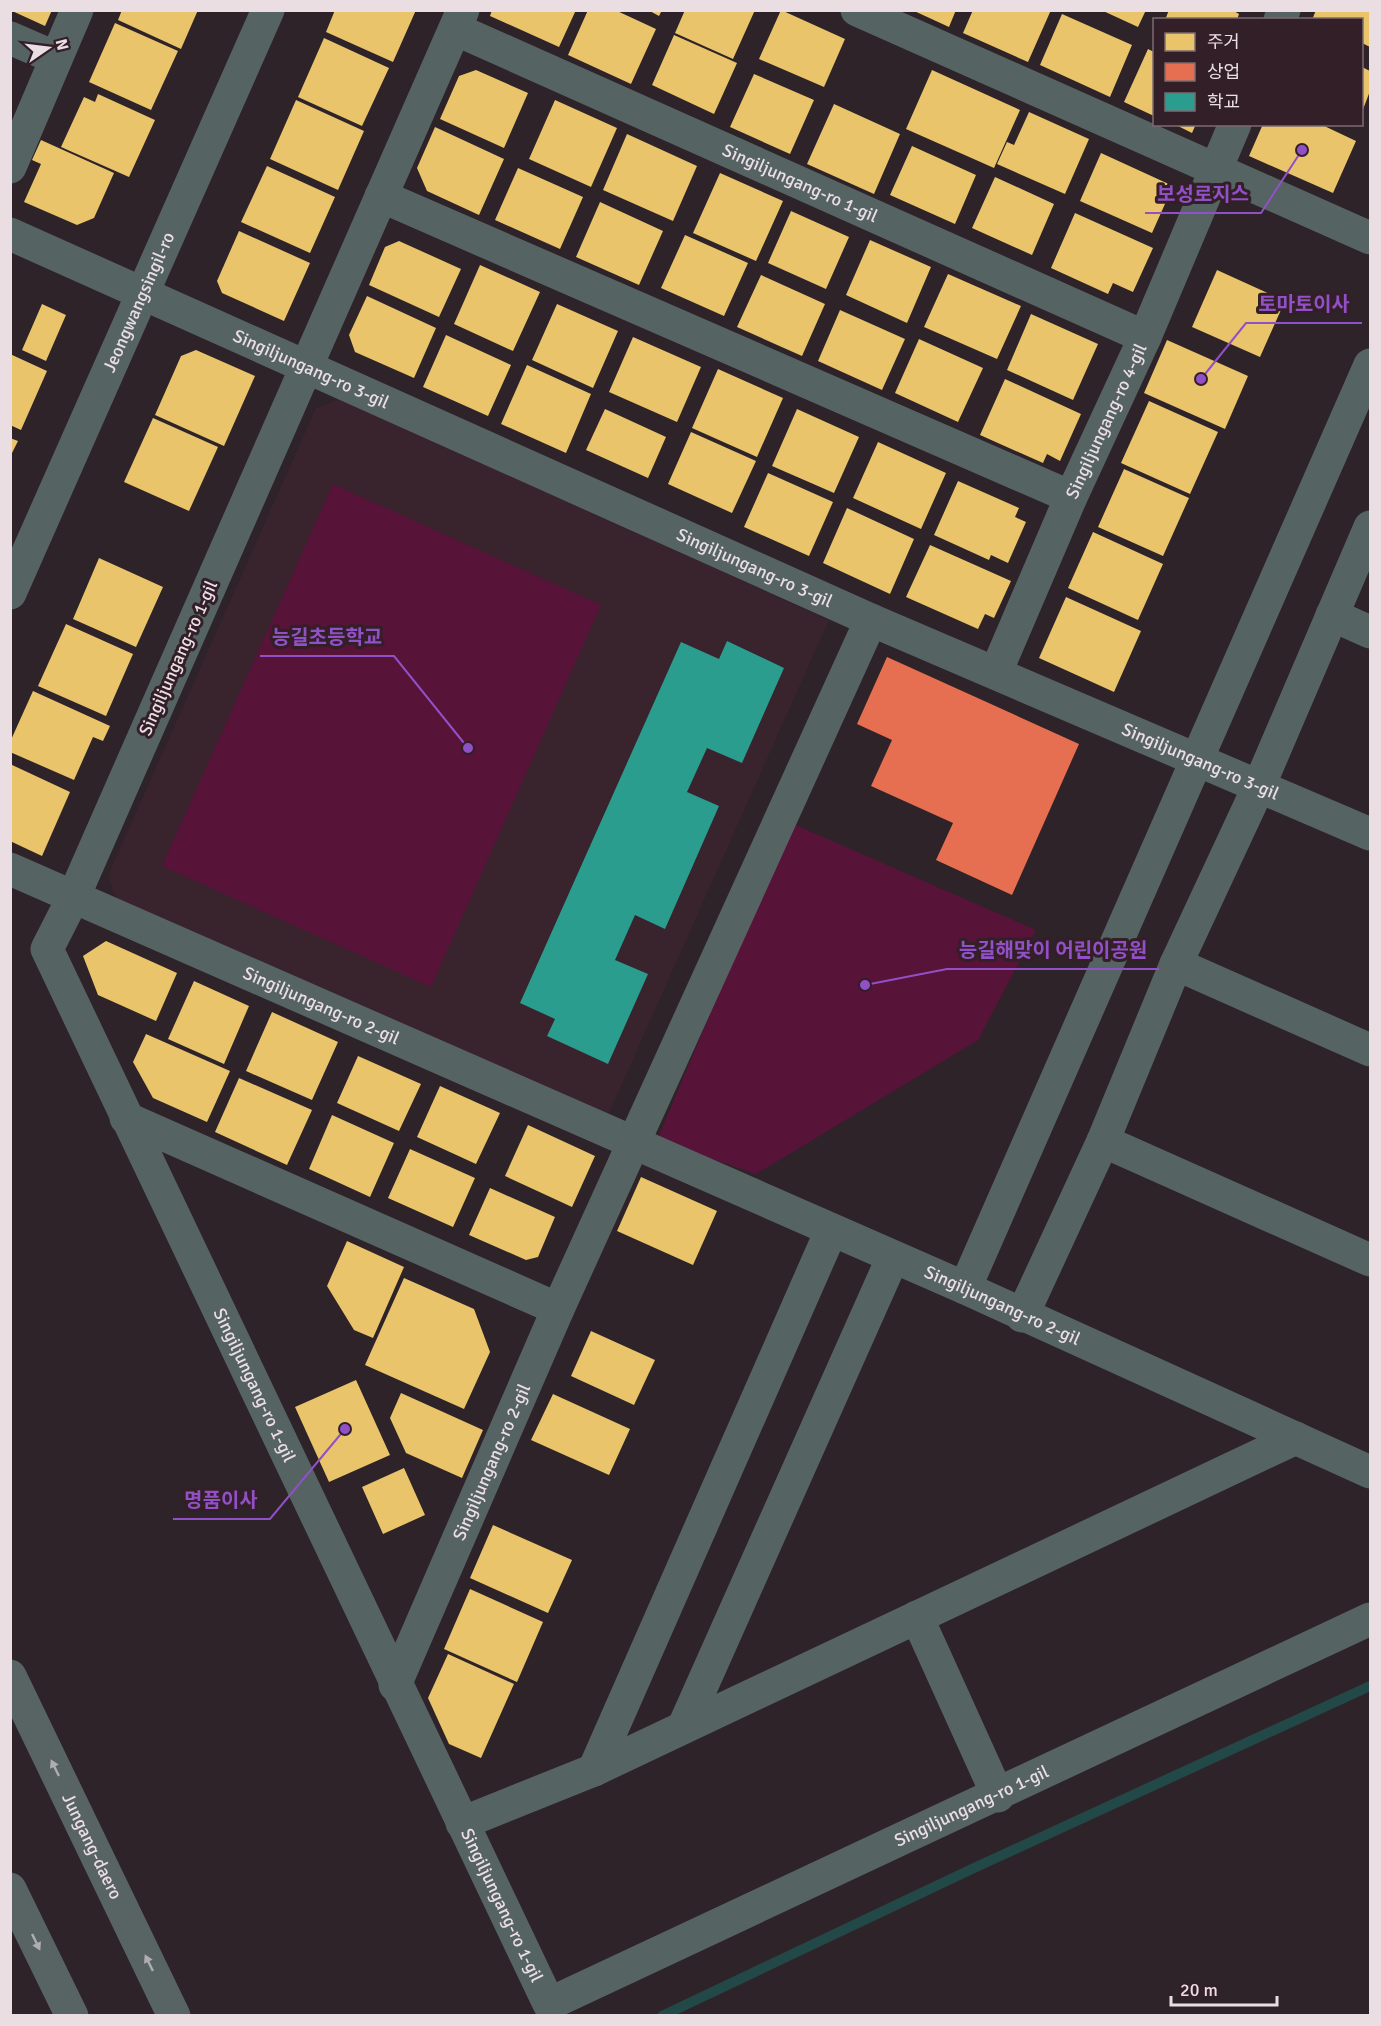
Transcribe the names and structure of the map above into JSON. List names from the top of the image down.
{
  "streets": {
    "main road": ["Jungang-daero"],
    "street": [
      "Singiljungang-ro 1-gil",
      "Jeongwangsingil-ro",
      "Singiljungang-ro 3-gil",
      "Singiljungang-ro 4-gil",
      "Singiljungang-ro 2-gil"
    ]
  },
  "crossings": [
    ["Singiljungang-ro 1-gil", "Singiljungang-ro 3-gil"],
    ["Singiljungang-ro 1-gil", "Singiljungang-ro 4-gil"],
    ["Singiljungang-ro 1-gil", "Singiljungang-ro 2-gil"],
    ["Jeongwangsingil-ro", "Singiljungang-ro 3-gil"],
    ["Singiljungang-ro 3-gil", "Singiljungang-ro 4-gil"]
  ],
  "places": [
    "보성로지스",
    "토마토이사",
    "능길초등학교",
    "능길해맞이 어린이공원",
    "명품이사"
  ],
  "legend": ["주거", "상업", "학교"],
  "scale_bar": "20 m",
  "north": "right"
}
